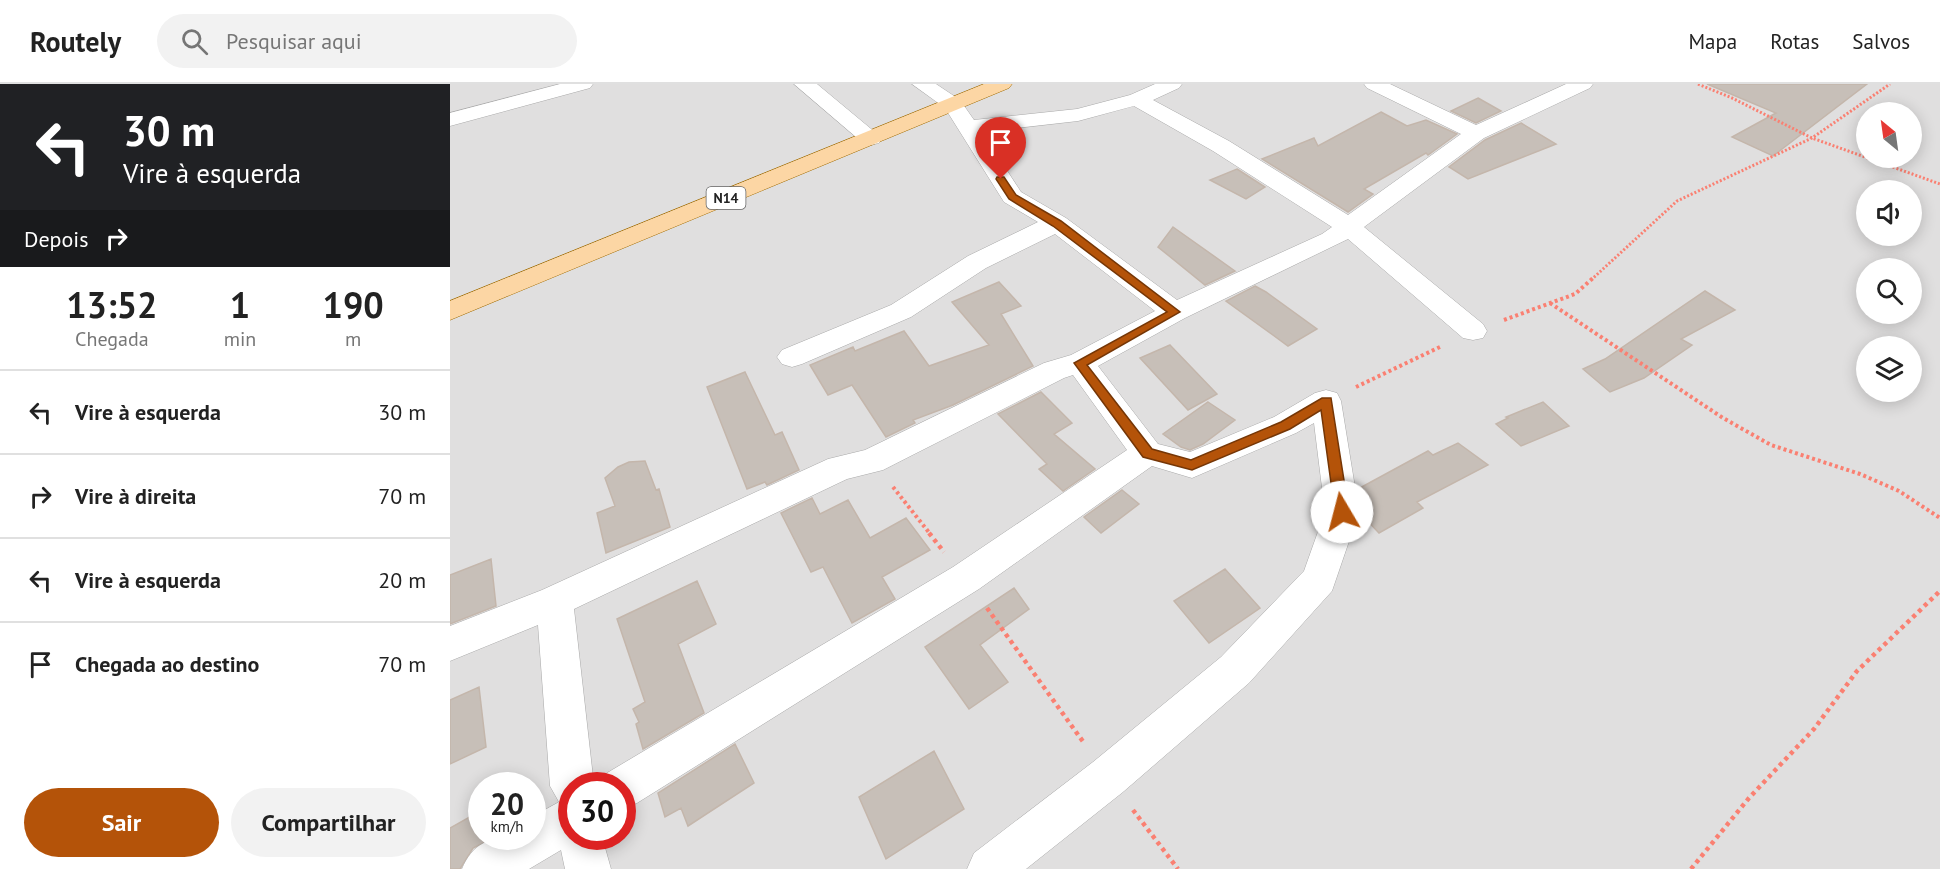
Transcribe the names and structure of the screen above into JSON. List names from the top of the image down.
{
  "streets": {
    "main road": ["N14"]
  },
  "north": "top left",
  "page": {
    "header": "Routely",
    "search": "Pesquisar aqui",
    "nav": ["Mapa", "Rotas", "Salvos"],
    "turn": ["30 m", "Vire à esquerda"],
    "then": "Depois",
    "eta": [
      "13:52",
      "Chegada",
      "1",
      "min",
      "190",
      "m"
    ],
    "list": [
      {
        "name": "Vire à esquerda",
        "value": "30 m"
      },
      {
        "name": "Vire à direita",
        "value": "70 m"
      },
      {
        "name": "Vire à esquerda",
        "value": "20 m"
      },
      {
        "name": "Chegada ao destino",
        "value": "70 m"
      }
    ],
    "speed": "20 km/h",
    "limit": "30",
    "buttons": ["Sair", "Compartilhar"]
  }
}
